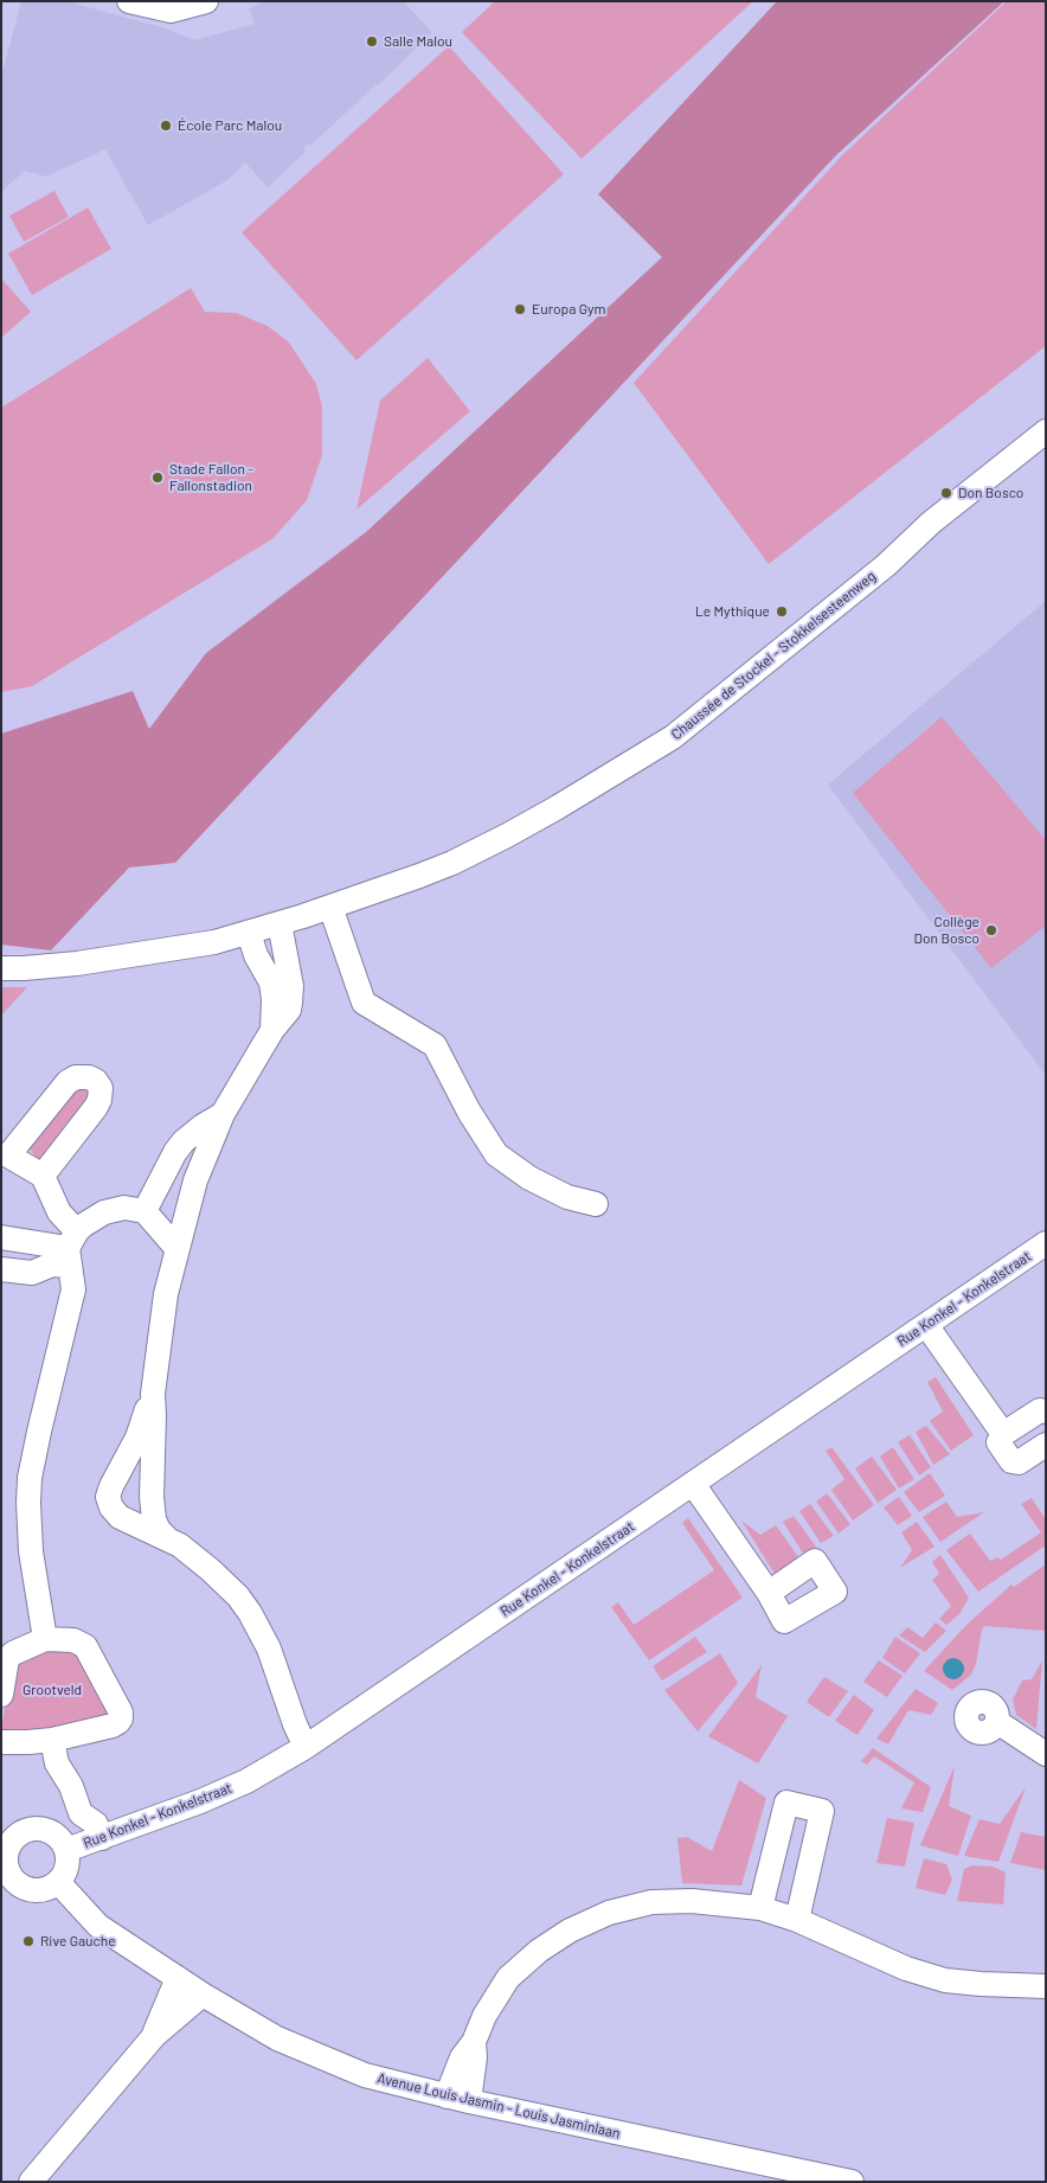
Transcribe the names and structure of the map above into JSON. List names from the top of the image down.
{
  "streets": {
    "street": ["Chaussée de Stockel - Stokkelsesteenweg", "Rue Konkel - Konkelstraat", "Avenue Louis Jasmin - Louis Jasminlaan"]
  },
  "crossings": [
    ["Rue Konkel - Konkelstraat", "Avenue Louis Jasmin - Louis Jasminlaan"]
  ],
  "parks": ["Grootveld"],
  "places": [
    "Salle Malou",
    "École Parc Malou",
    "Europa Gym",
    "Stade Fallon - Fallonstadion",
    "Don Bosco",
    "Le Mythique",
    "Collège Don Bosco",
    "Rive Gauche"
  ]
}
